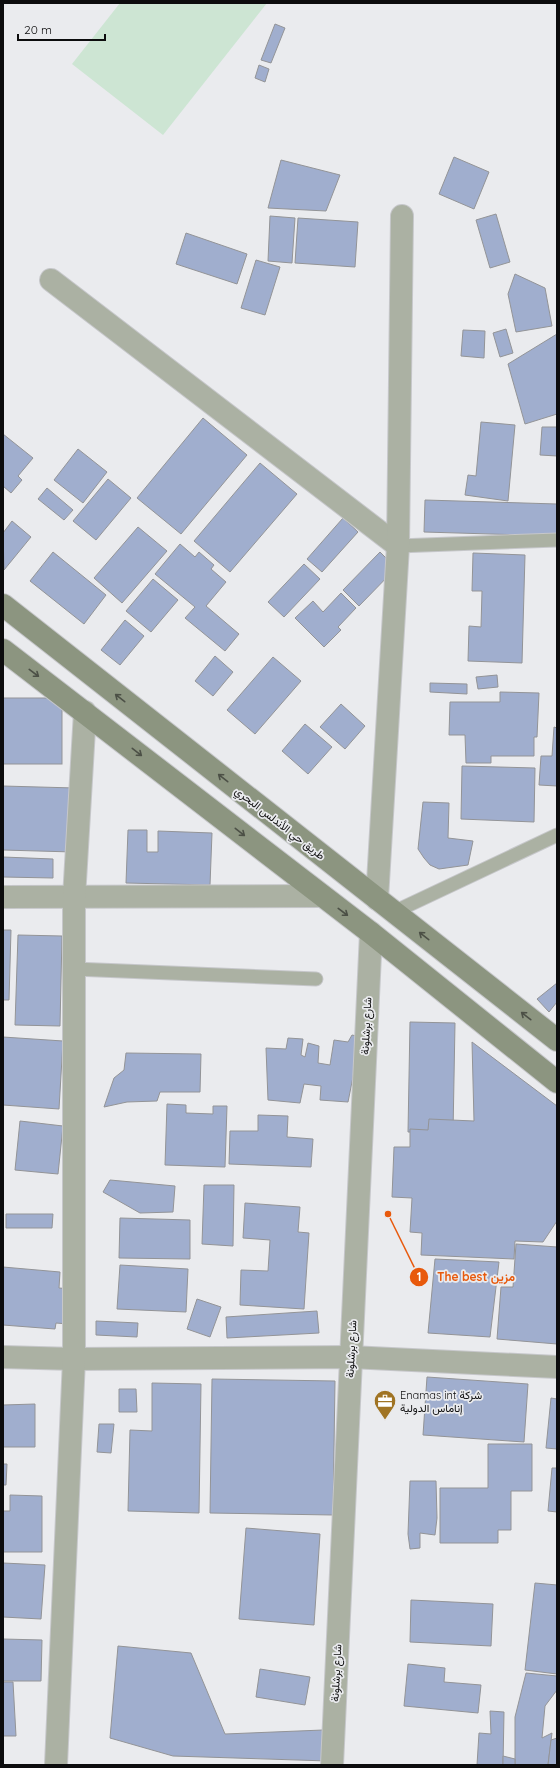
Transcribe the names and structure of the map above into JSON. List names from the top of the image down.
{
  "streets": {
    "street": ["طريق حي الأندلس البحري", "شارع برشلونة"]
  },
  "places": {
    "other": ["The best مزين"],
    "office": ["Enamas int شركة إناماس الدولية"]
  },
  "scale_bar": "20 m"
}
